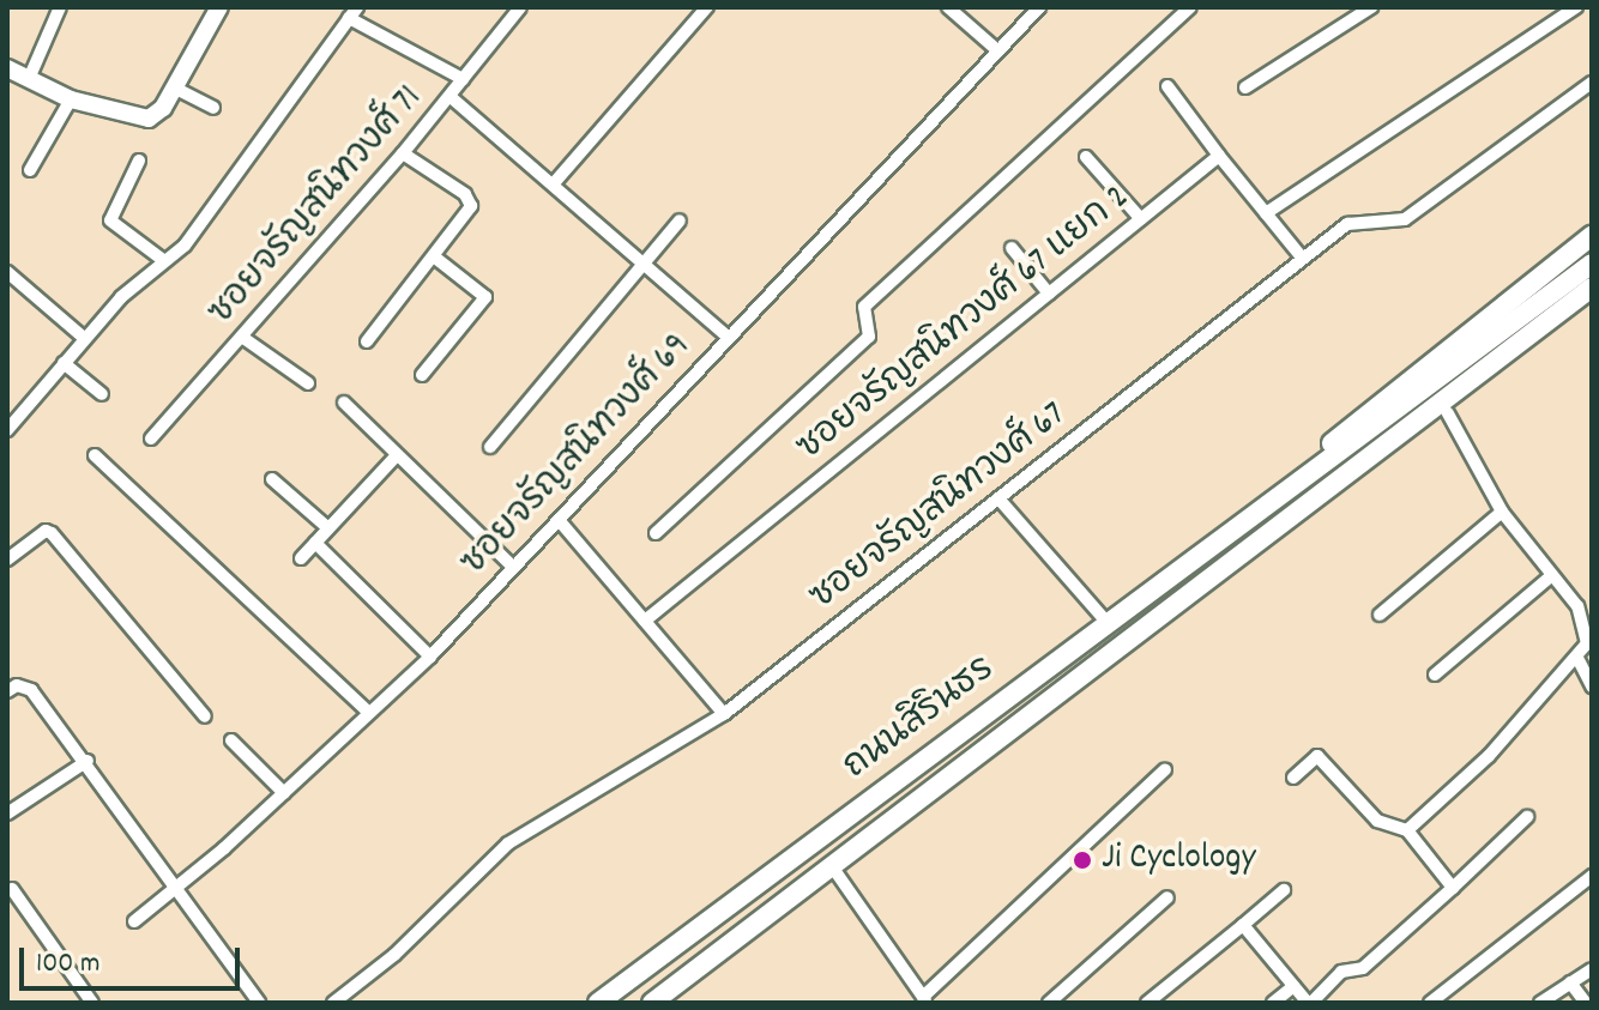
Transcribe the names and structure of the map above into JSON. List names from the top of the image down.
{
  "streets": {
    "main road": ["ถนนสิรินธร"],
    "street": [
      "ซอยจรัญสนิทวงศ์ 71",
      "ซอยจรัญสนิทวงศ์ 67 แยก 2",
      "ซอยจรัญสนิทวงศ์ 69",
      "ซอยจรัญสนิทวงศ์ 67"
    ]
  },
  "places": ["Ji Cyclology"],
  "scale_bar": "100 m"
}
